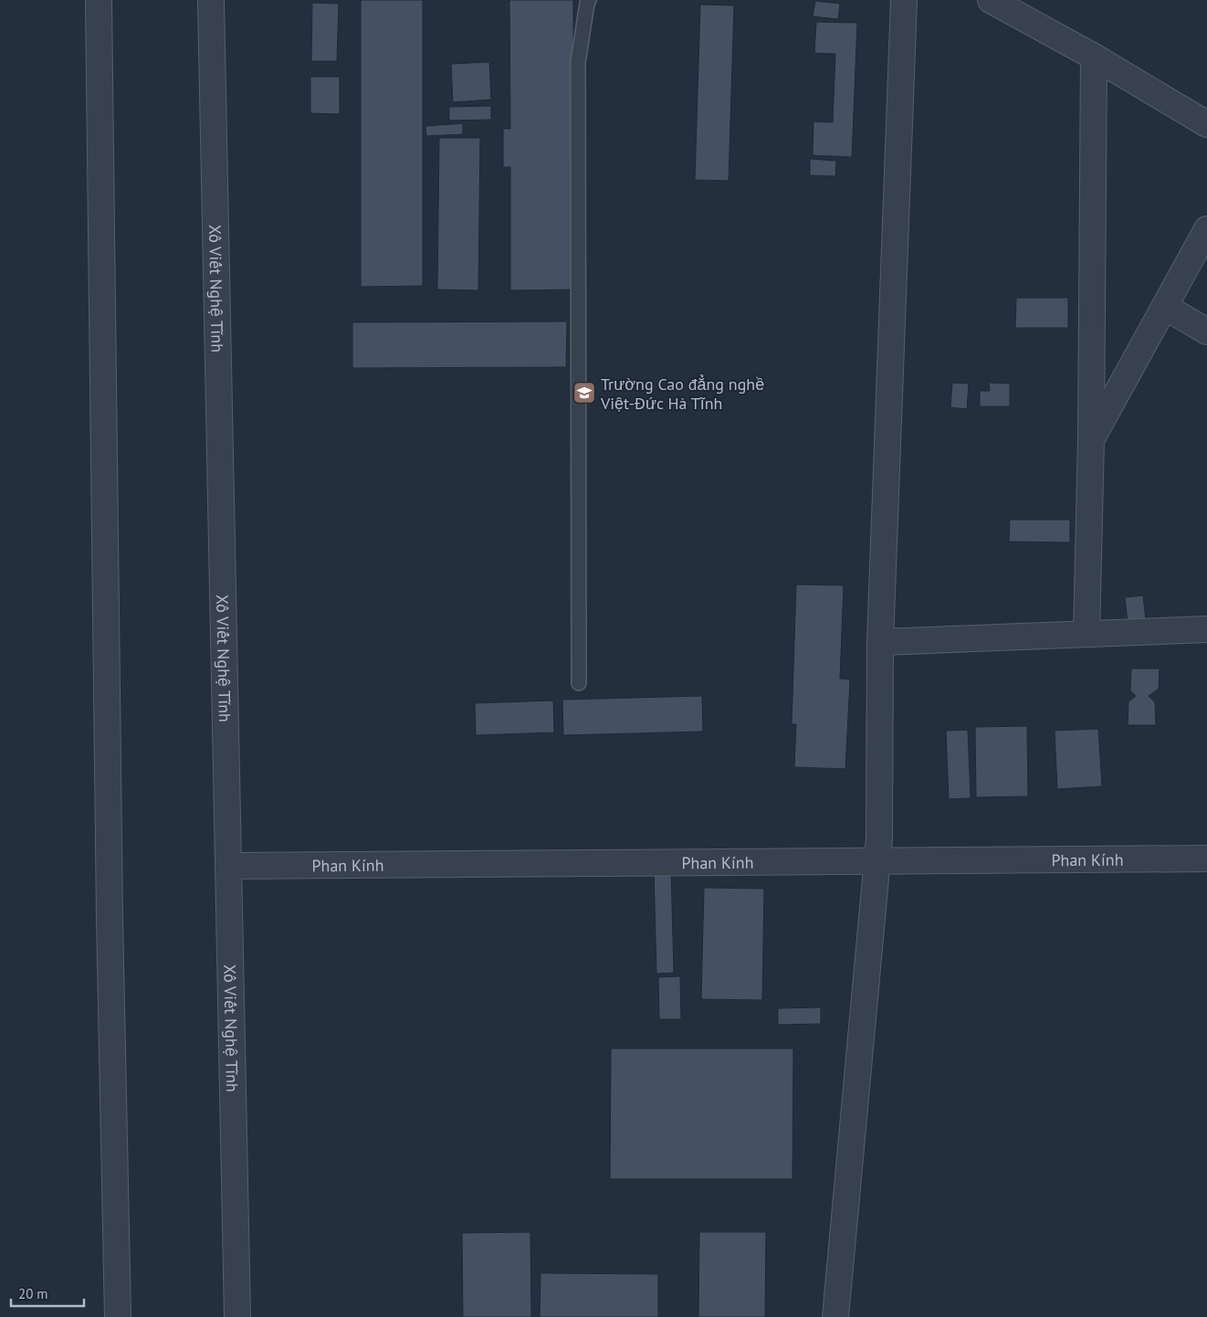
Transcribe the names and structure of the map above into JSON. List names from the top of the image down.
{
  "streets": {
    "street": ["Xô Viết Nghệ Tĩnh", "Phan Kính"]
  },
  "crossings": [
    ["Xô Viết Nghệ Tĩnh", "Phan Kính"]
  ],
  "places": {
    "school or university": ["Trường Cao đẳng nghề Việt-Đức Hà Tĩnh"]
  },
  "scale_bar": "20 m"
}
